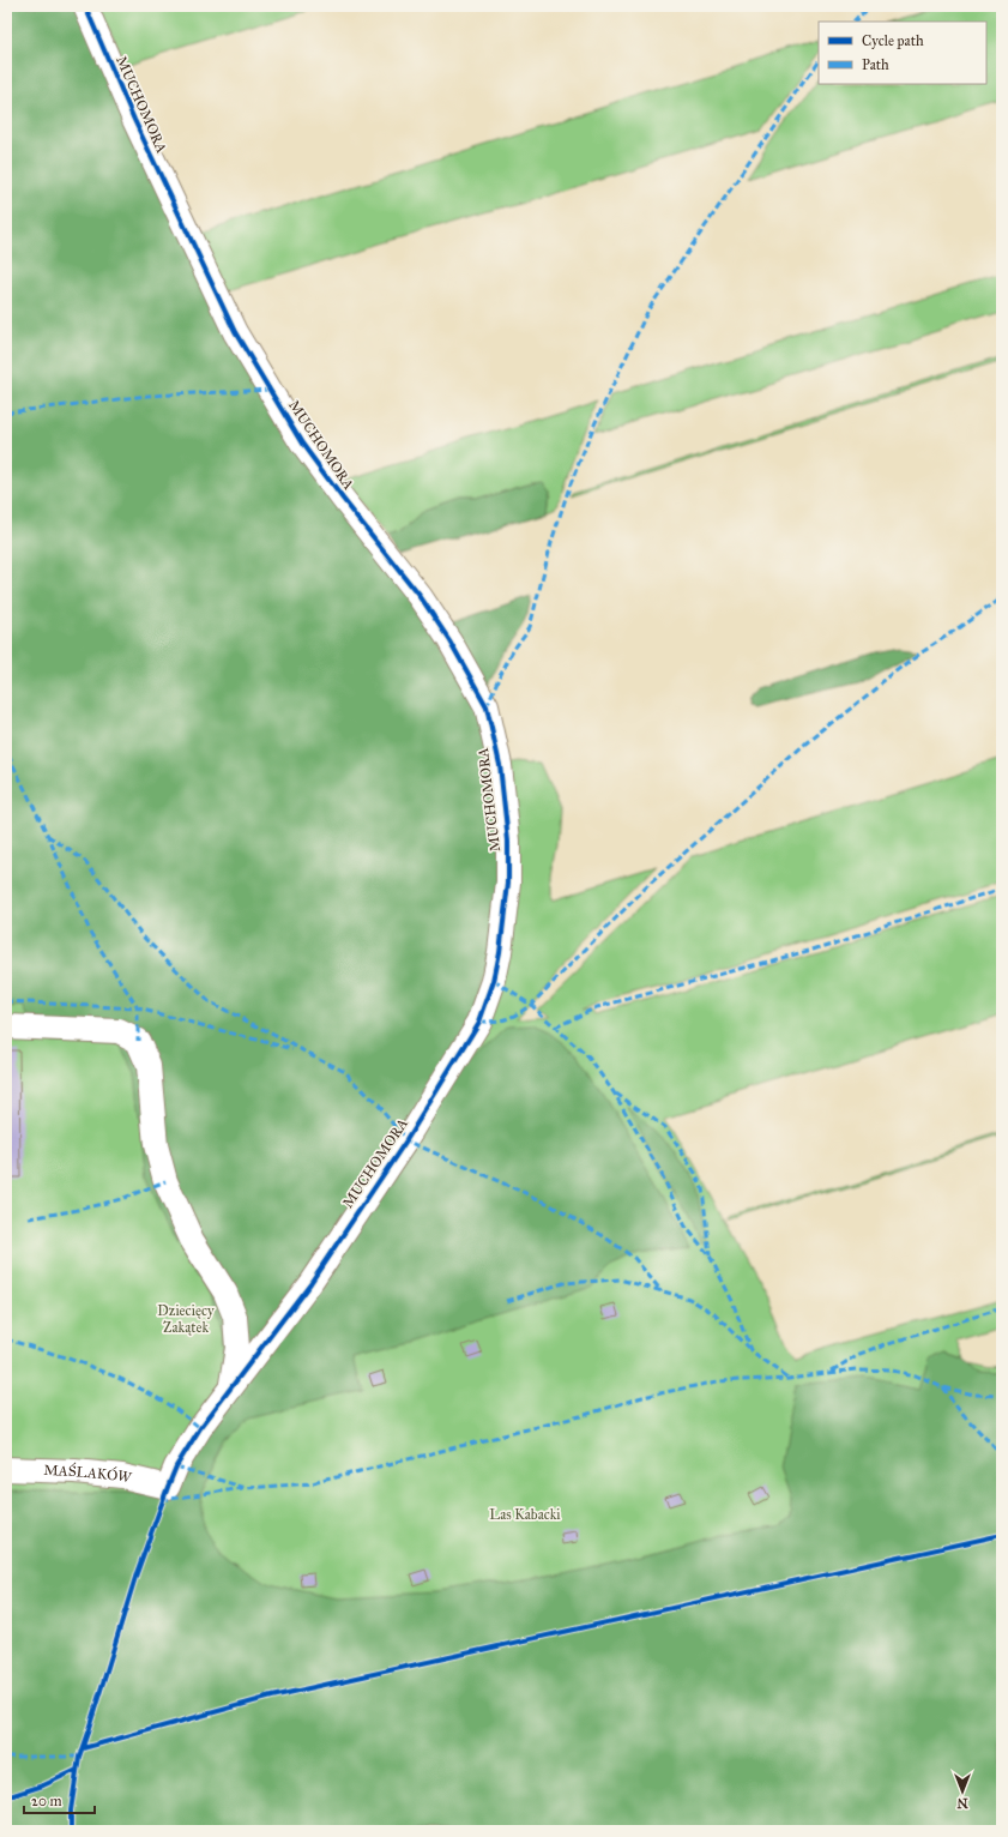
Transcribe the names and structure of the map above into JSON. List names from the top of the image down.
{
  "streets": {
    "lane": ["MUCHOMORA", "MAŚLAKÓW"]
  },
  "crossings": [
    ["MUCHOMORA", "MAŚLAKÓW"]
  ],
  "parks": ["Dziecięcy Zakątek", "Las Kabacki"],
  "legend": ["Cycle path", "Path"],
  "scale_bar": "20 m",
  "north": "bottom"
}
